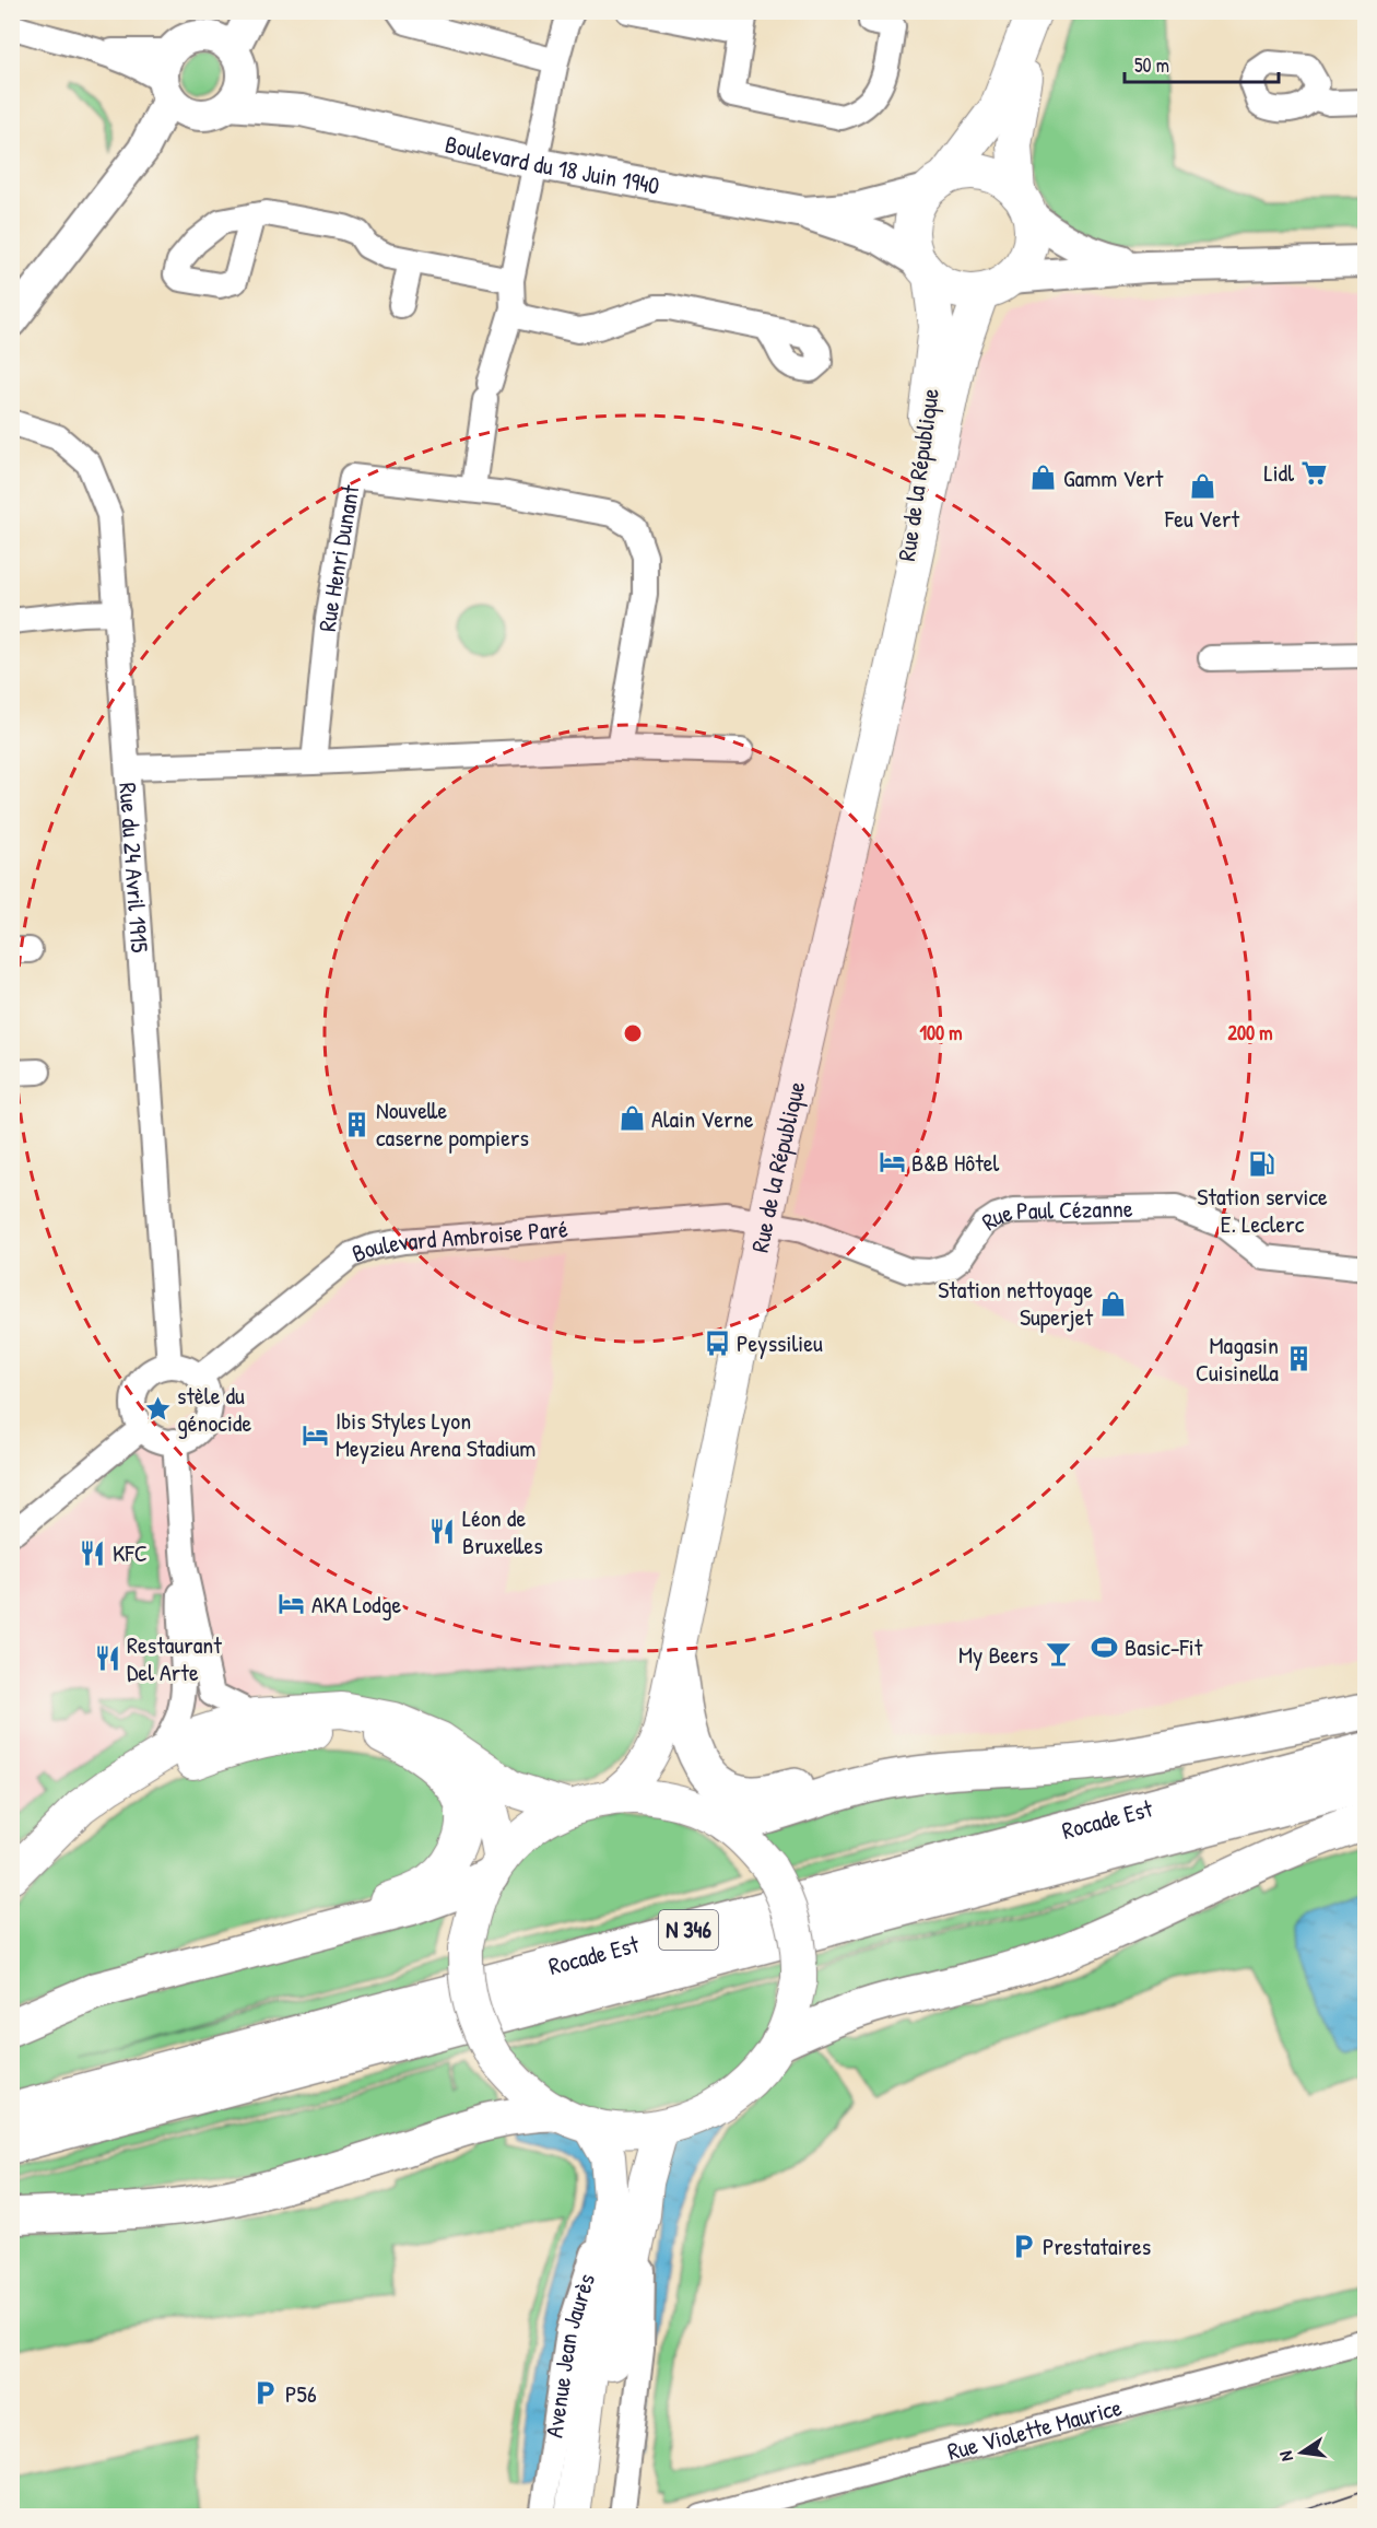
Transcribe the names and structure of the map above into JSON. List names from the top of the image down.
{
  "streets": {
    "highway": ["Rocade Est", "N 346"],
    "main road": ["Rue de la République", "Avenue Jean Jaurès"],
    "street": [
      "Boulevard du 18 Juin 1940",
      "Rue Henri Dunant",
      "Rue du 24 Avril 1915",
      "Rue Paul Cézanne",
      "Boulevard Ambroise Paré",
      "Rue Violette Maurice"
    ]
  },
  "crossings": [
    ["Boulevard du 18 Juin 1940", "Rue de la République"],
    ["Rue de la République", "Rue Paul Cézanne"],
    ["Rue de la République", "Boulevard Ambroise Paré"],
    ["Rue du 24 Avril 1915", "Boulevard Ambroise Paré"],
    ["Rue Paul Cézanne", "Boulevard Ambroise Paré"]
  ],
  "places": {
    "supermarket": ["Lidl"],
    "shop": [
      "Gamm Vert",
      "Feu Vert",
      "Alain Verne",
      "Station nettoyage Superjet"
    ],
    "building": ["Nouvelle caserne pompiers", "Magasin Cuisinella"],
    "hotel": ["B&B Hôtel", "Ibis Styles Lyon Meyzieu Arena Stadium", "AKA Lodge"],
    "fuel station": ["Station service E. Leclerc"],
    "bus stop": ["Peyssilieu"],
    "place": ["stèle du génocide"],
    "restaurant": ["Léon de Bruxelles", "KFC", "Restaurant Del Arte"],
    "sports": ["Basic-Fit"],
    "bar": ["My Beers"],
    "parking": ["Prestataires", "P56"]
  },
  "scale_bar": "50 m",
  "north": "left",
  "rings": ["100 m", "200 m"]
}
